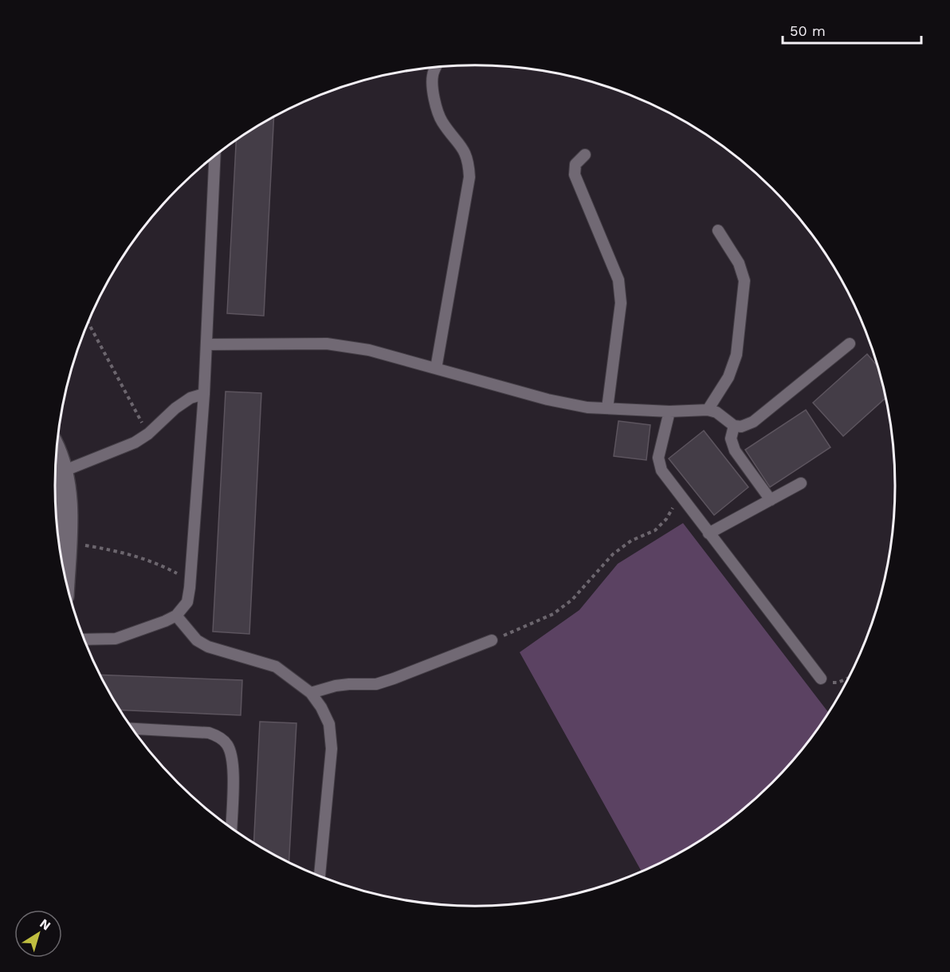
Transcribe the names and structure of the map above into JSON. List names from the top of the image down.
{
  "scale_bar": "50 m",
  "north": "top right"
}
